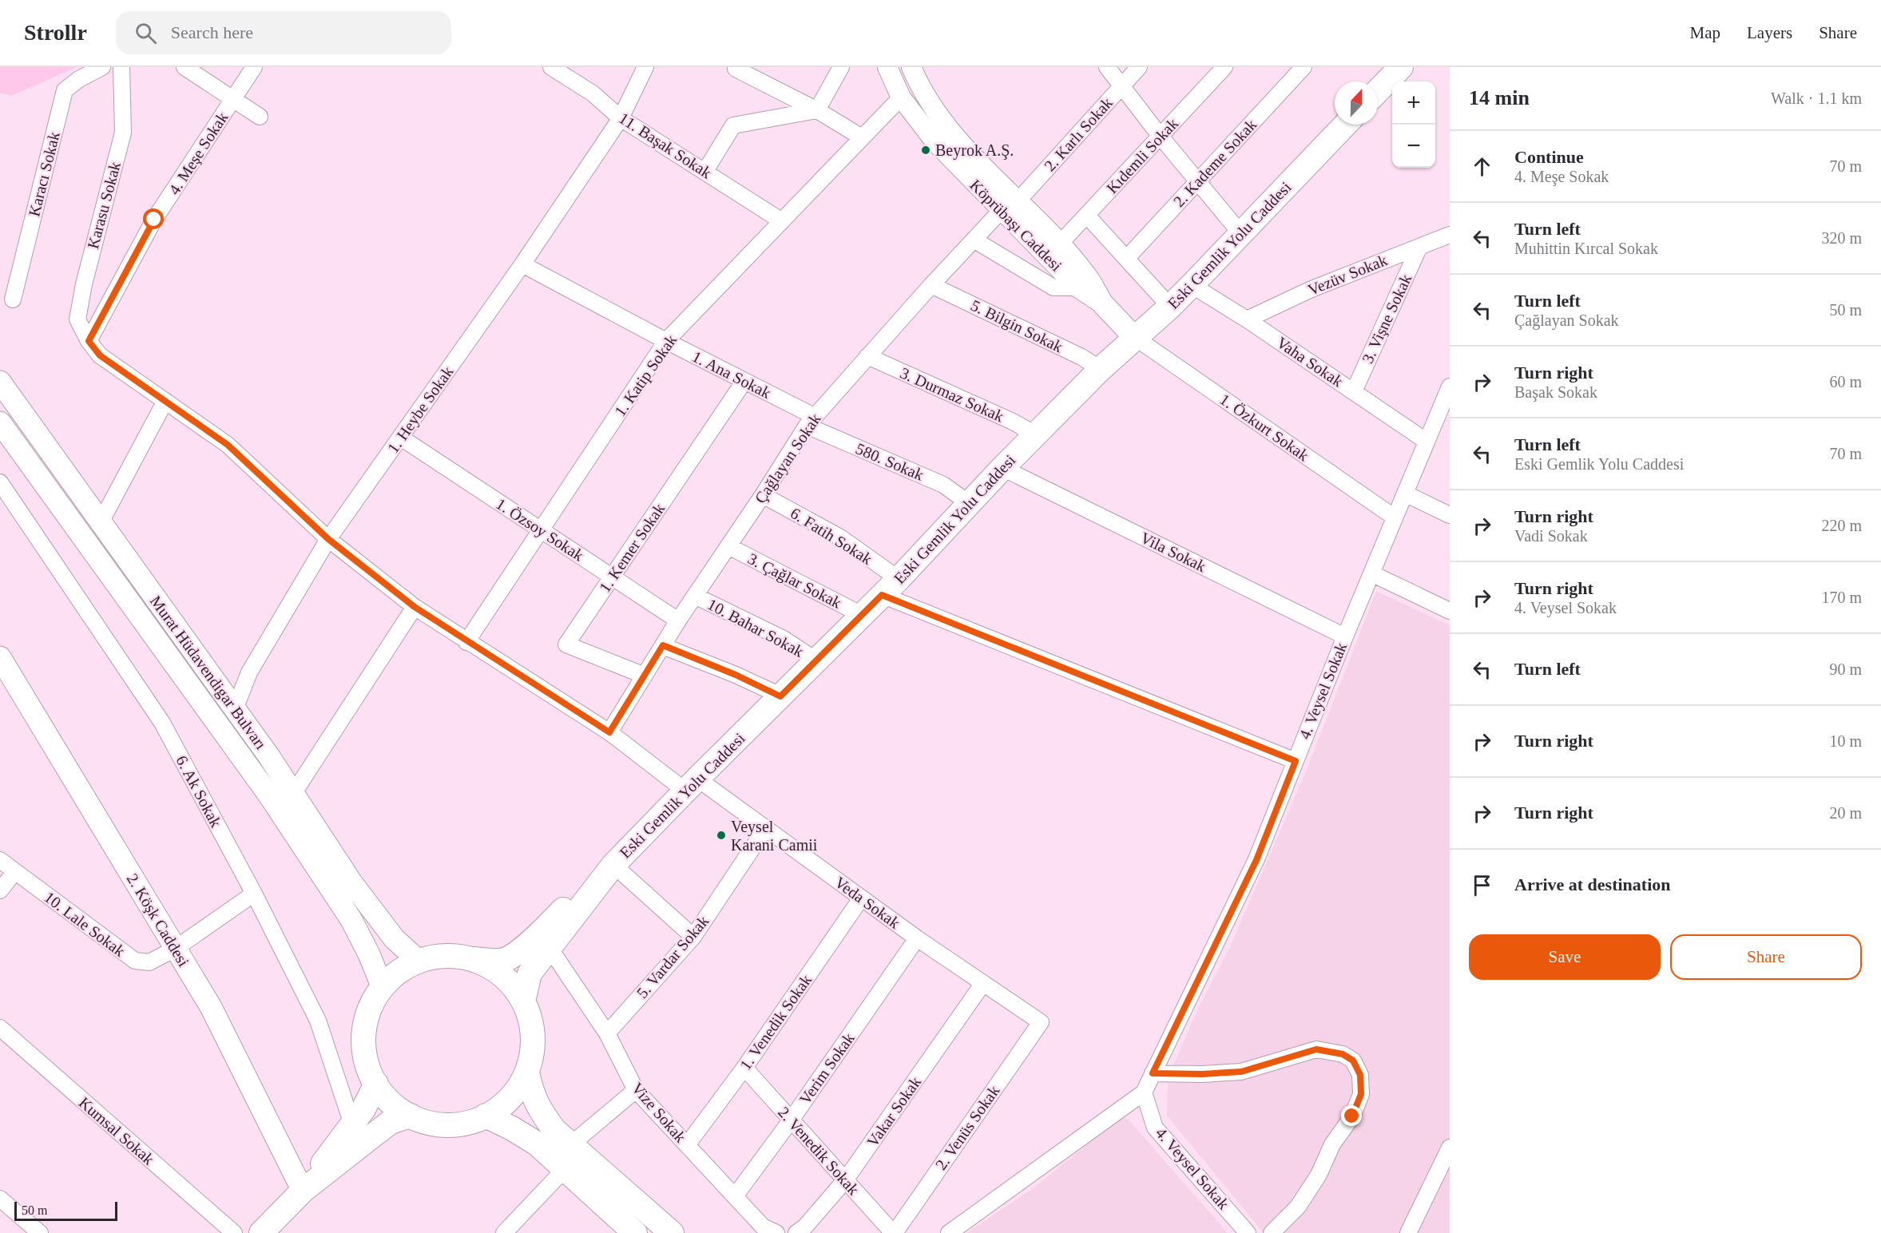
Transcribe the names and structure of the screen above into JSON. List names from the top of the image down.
{
  "streets": {
    "main road": [
      "Köprübaşı Caddesi",
      "Eski Gemlik Yolu Caddesi",
      "Murat Hüdavendigar Bulvarı",
      "2. Köşk Caddesi"
    ],
    "street": [
      "2. Karlı Sokak",
      "11. Başak Sokak",
      "4. Meşe Sokak",
      "Kıdemli Sokak",
      "2. Kademe Sokak",
      "Karacı Sokak",
      "Karasu Sokak",
      "Vezüv Sokak",
      "3. Vişne Sokak",
      "5. Bilgin Sokak",
      "Vaha Sokak",
      "1. Ana Sokak",
      "1. Katip Sokak",
      "3. Durmaz Sokak",
      "1. Heybe Sokak",
      "1. Özkurt Sokak",
      "Çağlayan Sokak",
      "580. Sokak",
      "1. Özsoy Sokak",
      "6. Fatih Sokak",
      "1. Kemer Sokak",
      "Vila Sokak",
      "3. Çağlar Sokak",
      "10. Bahar Sokak",
      "4. Veysel Sokak",
      "6. Ak Sokak",
      "Veda Sokak",
      "10. Lale Sokak",
      "5. Vardar Sokak",
      "1. Venedik Sokak",
      "Verim Sokak",
      "Vakar Sokak",
      "Vize Sokak",
      "2. Venüs Sokak",
      "Kumsal Sokak",
      "2. Venedik Sokak"
    ]
  },
  "crossings": [
    ["2. Karlı Sokak", "Köprübaşı Caddesi"],
    ["11. Başak Sokak", "1. Katip Sokak"],
    ["11. Başak Sokak", "1. Heybe Sokak"],
    ["4. Meşe Sokak", "Karasu Sokak"],
    ["Kıdemli Sokak", "Köprübaşı Caddesi"],
    ["Karasu Sokak", "1. Heybe Sokak"],
    ["Karasu Sokak", "Veda Sokak"],
    ["Köprübaşı Caddesi", "Eski Gemlik Yolu Caddesi"],
    ["Köprübaşı Caddesi", "1. Katip Sokak"],
    ["Köprübaşı Caddesi", "1. Özkurt Sokak"],
    ["Köprübaşı Caddesi", "Çağlayan Sokak"],
    ["Eski Gemlik Yolu Caddesi", "5. Bilgin Sokak"],
    ["Eski Gemlik Yolu Caddesi", "Vaha Sokak"],
    ["Eski Gemlik Yolu Caddesi", "3. Durmaz Sokak"],
    ["Eski Gemlik Yolu Caddesi", "1. Özkurt Sokak"],
    ["Eski Gemlik Yolu Caddesi", "580. Sokak"],
    ["Eski Gemlik Yolu Caddesi", "6. Fatih Sokak"],
    ["Eski Gemlik Yolu Caddesi", "Vila Sokak"],
    ["Eski Gemlik Yolu Caddesi", "3. Çağlar Sokak"],
    ["Eski Gemlik Yolu Caddesi", "10. Bahar Sokak"],
    ["Eski Gemlik Yolu Caddesi", "Murat Hüdavendigar Bulvarı"],
    ["Eski Gemlik Yolu Caddesi", "Veda Sokak"],
    ["Eski Gemlik Yolu Caddesi", "Vize Sokak"],
    ["Vezüv Sokak", "3. Vişne Sokak"],
    ["Vezüv Sokak", "Vaha Sokak"],
    ["3. Vişne Sokak", "Vaha Sokak"],
    ["5. Bilgin Sokak", "Çağlayan Sokak"],
    ["Vaha Sokak", "4. Veysel Sokak"],
    ["1. Ana Sokak", "1. Katip Sokak"],
    ["1. Ana Sokak", "1. Heybe Sokak"],
    ["1. Ana Sokak", "Çağlayan Sokak"],
    ["1. Ana Sokak", "580. Sokak"],
    ["1. Ana Sokak", "1. Kemer Sokak"],
    ["1. Katip Sokak", "1. Özsoy Sokak"],
    ["1. Katip Sokak", "Veda Sokak"],
    ["3. Durmaz Sokak", "Çağlayan Sokak"],
    ["1. Heybe Sokak", "1. Özsoy Sokak"],
    ["1. Heybe Sokak", "Murat Hüdavendigar Bulvarı"],
    ["1. Özkurt Sokak", "4. Veysel Sokak"],
    ["Çağlayan Sokak", "580. Sokak"],
    ["Çağlayan Sokak", "1. Özsoy Sokak"],
    ["Çağlayan Sokak", "6. Fatih Sokak"],
    ["Çağlayan Sokak", "1. Kemer Sokak"],
    ["Çağlayan Sokak", "3. Çağlar Sokak"],
    ["Çağlayan Sokak", "10. Bahar Sokak"],
    ["Çağlayan Sokak", "Veda Sokak"],
    ["1. Özsoy Sokak", "1. Kemer Sokak"],
    ["6. Fatih Sokak", "4. Veysel Sokak"],
    ["Vila Sokak", "4. Veysel Sokak"],
    ["6. Ak Sokak", "10. Lale Sokak"],
    ["Veda Sokak", "5. Vardar Sokak"],
    ["Veda Sokak", "1. Venedik Sokak"],
    ["Veda Sokak", "Verim Sokak"],
    ["Veda Sokak", "Vakar Sokak"],
    ["Veda Sokak", "2. Venüs Sokak"],
    ["2. Köşk Caddesi", "10. Lale Sokak"],
    ["5. Vardar Sokak", "Vize Sokak"],
    ["1. Venedik Sokak", "Vize Sokak"],
    ["1. Venedik Sokak", "2. Venedik Sokak"],
    ["Verim Sokak", "Vize Sokak"],
    ["Verim Sokak", "2. Venedik Sokak"],
    ["Vakar Sokak", "2. Venedik Sokak"],
    ["2. Venüs Sokak", "2. Venedik Sokak"]
  ],
  "places": ["Beyrok A.Ş.", "Veysel Karani Camii"],
  "scale_bar": "50 m",
  "north": "top",
  "page": {
    "header": "Strollr",
    "search": "Search here",
    "nav": ["Map", "Layers", "Share"],
    "heading": ["14 min", "Walk · 1.1 km"],
    "map_buttons": ["+", "−"],
    "list": [
      ["Continue", "4. Meşe Sokak", "70 m"],
      ["Turn left", "Muhittin Kırcal Sokak", "320 m"],
      ["Turn left", "Çağlayan Sokak", "50 m"],
      ["Turn right", "Başak Sokak", "60 m"],
      ["Turn left", "Eski Gemlik Yolu Caddesi", "70 m"],
      ["Turn right", "Vadi Sokak", "220 m"],
      ["Turn right", "4. Veysel Sokak", "170 m"],
      ["Turn left", "90 m"],
      ["Turn right", "10 m"],
      ["Turn right", "20 m"],
      "Arrive at destination"
    ],
    "buttons": ["Save", "Share"],
    "scale": "50 m"
  }
}
